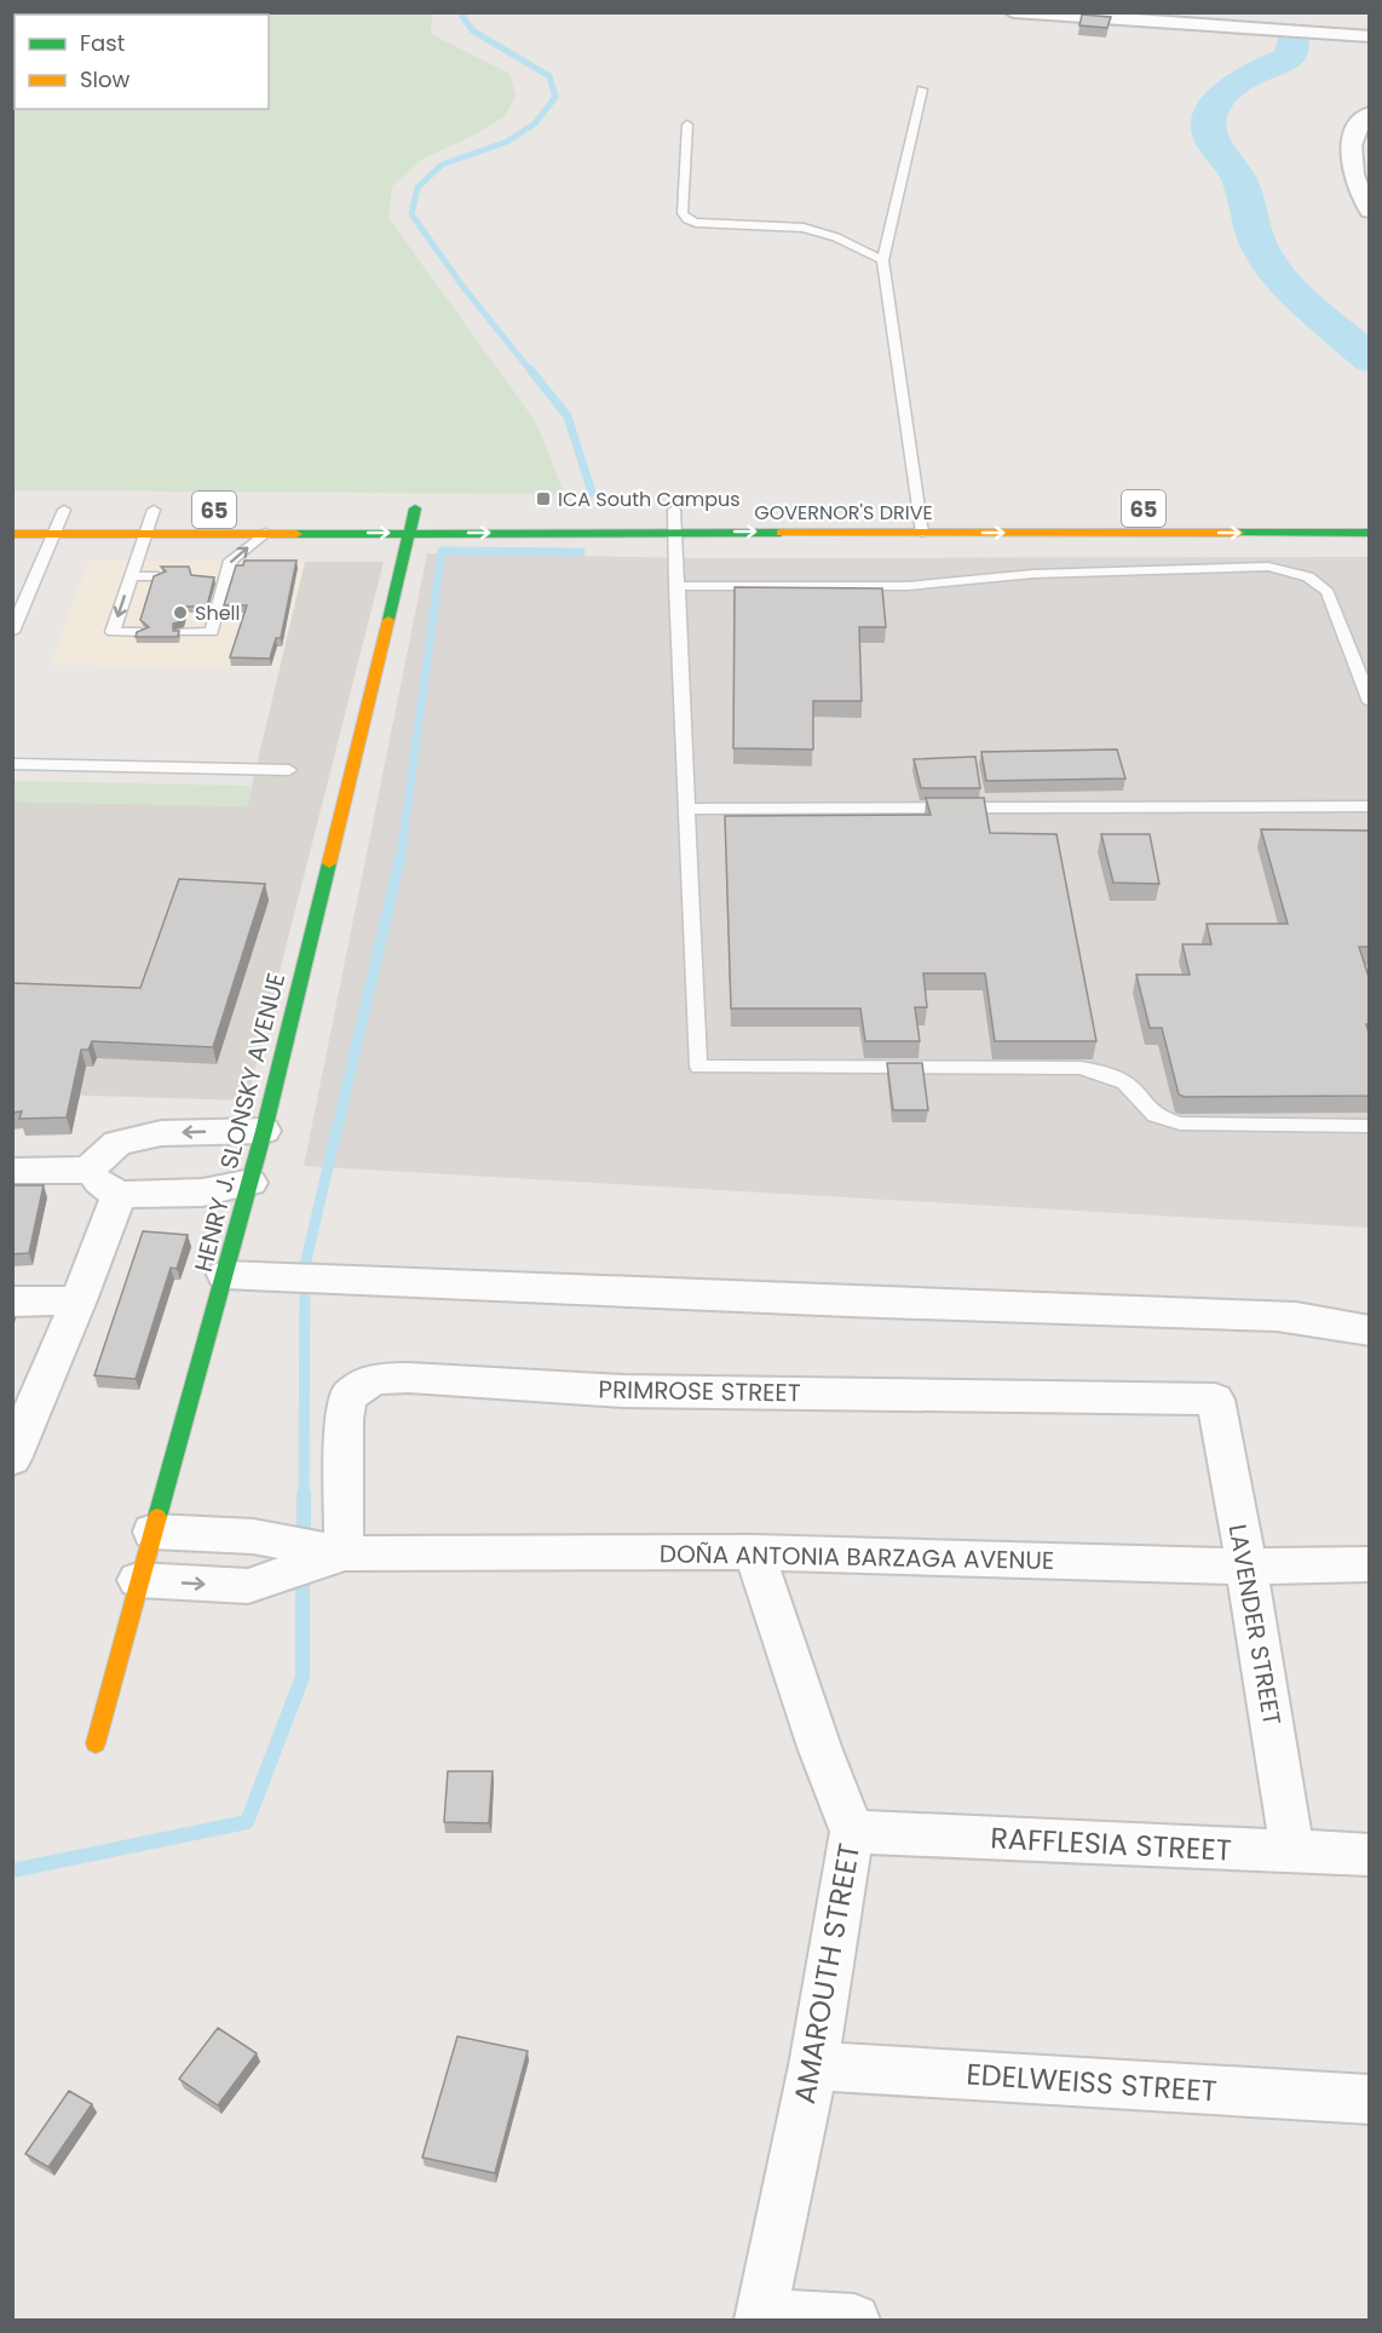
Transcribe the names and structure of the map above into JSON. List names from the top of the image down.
{
  "streets": {
    "main road": ["65", "GOVERNOR'S DRIVE", "HENRY J. SLONSKY AVENUE"],
    "street": [
      "PRIMROSE STREET",
      "DOÑA ANTONIA BARZAGA AVENUE",
      "LAVENDER STREET",
      "RAFFLESIA STREET",
      "AMAROUTH STREET",
      "EDELWEISS STREET"
    ]
  },
  "crossings": [
    ["GOVERNOR'S DRIVE", "HENRY J. SLONSKY AVENUE"],
    ["HENRY J. SLONSKY AVENUE", "DOÑA ANTONIA BARZAGA AVENUE"],
    ["PRIMROSE STREET", "DOÑA ANTONIA BARZAGA AVENUE"],
    ["PRIMROSE STREET", "LAVENDER STREET"],
    ["DOÑA ANTONIA BARZAGA AVENUE", "LAVENDER STREET"],
    ["DOÑA ANTONIA BARZAGA AVENUE", "AMAROUTH STREET"],
    ["LAVENDER STREET", "RAFFLESIA STREET"],
    ["RAFFLESIA STREET", "AMAROUTH STREET"],
    ["AMAROUTH STREET", "EDELWEISS STREET"]
  ],
  "one_way": ["GOVERNOR'S DRIVE"],
  "places": {
    "transit": ["ICA South Campus"],
    "other": ["Shell"]
  },
  "legend": ["Fast", "Slow"]
}
